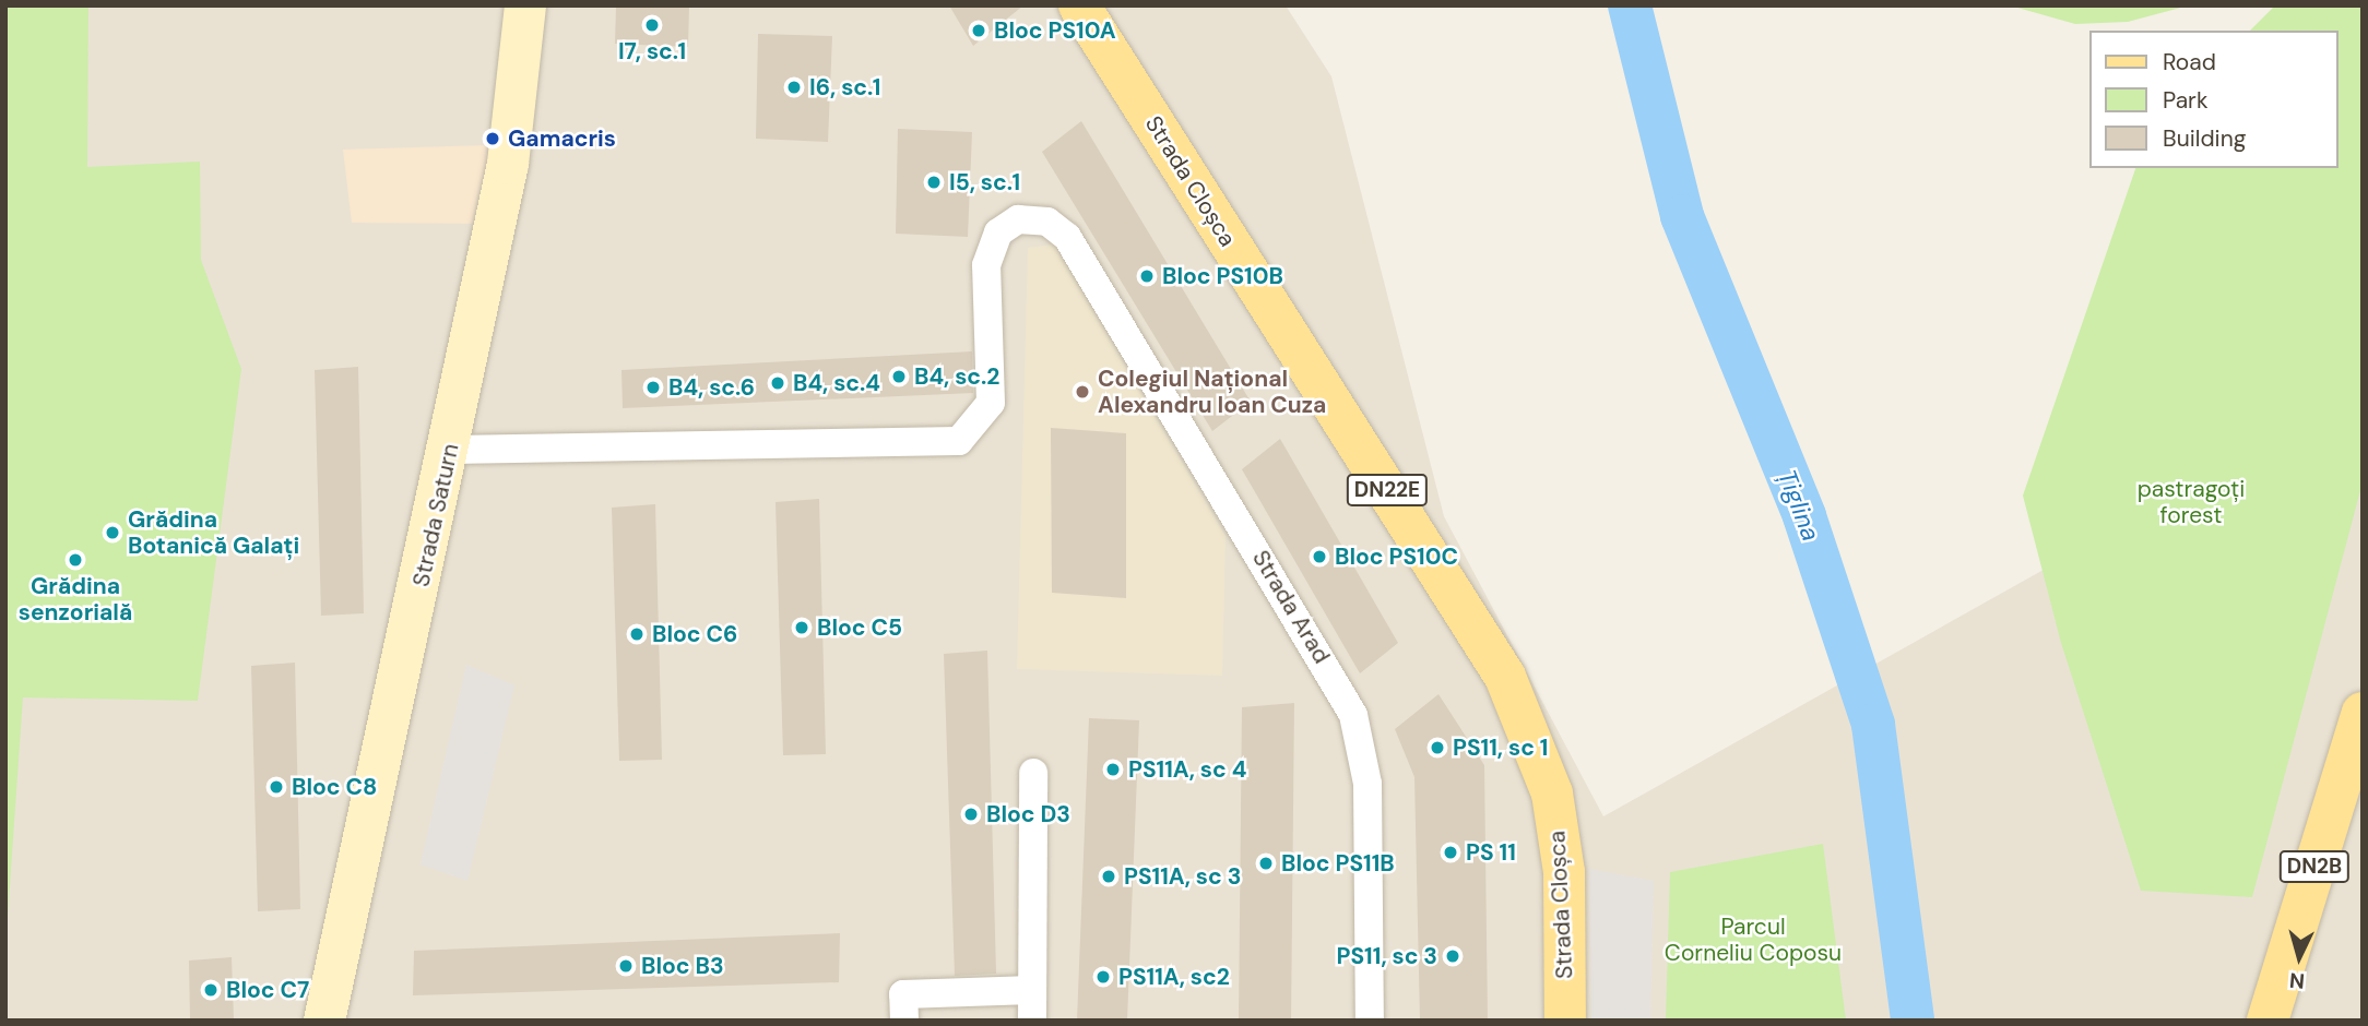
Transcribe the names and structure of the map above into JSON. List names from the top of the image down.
{
  "streets": {
    "main road": ["Strada Cloșca", "DN22E", "DN2B"],
    "street": ["Strada Saturn", "Strada Arad"]
  },
  "crossings": [
    ["Strada Saturn", "Strada Arad"]
  ],
  "water": ["Țiglina"],
  "parks": ["pastragoți forest", "Parcul Corneliu Coposu"],
  "places": [
    "I7, sc.1",
    "Bloc PS10A",
    "I6, sc.1",
    "Gamacris",
    "I5, sc.1",
    "Bloc PS10B",
    "B4, sc.2",
    "B4, sc.4",
    "B4, sc.6",
    "Colegiul Național Alexandru Ioan Cuza",
    "Grădina Botanică Galați",
    "Bloc PS10C",
    "Grădina senzorială",
    "Bloc C5",
    "Bloc C6",
    "PS11, sc 1",
    "PS11A, sc 4",
    "Bloc C8",
    "Bloc D3",
    "PS 11",
    "Bloc PS11B",
    "PS11A, sc 3",
    "PS11, sc 3",
    "Bloc B3",
    "PS11A, sc2",
    "Bloc C7"
  ],
  "legend": ["Road", "Park", "Building"],
  "north": "bottom"
}
